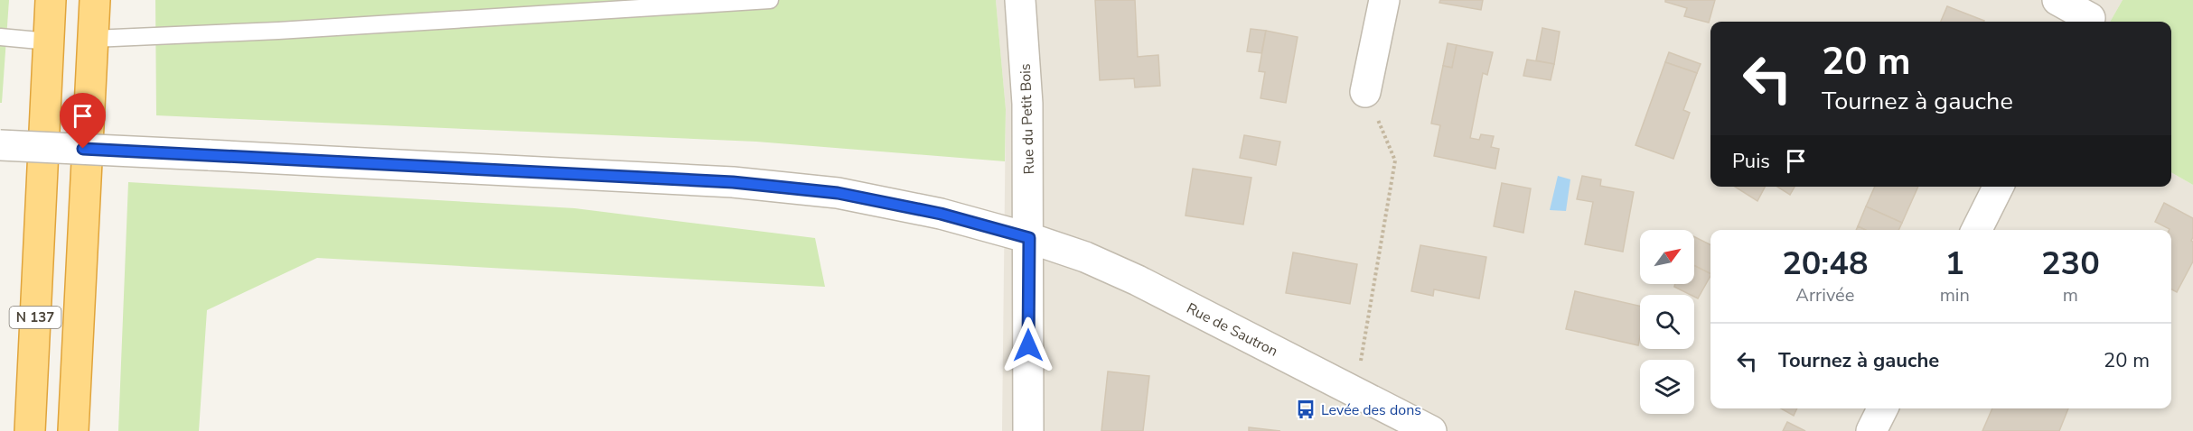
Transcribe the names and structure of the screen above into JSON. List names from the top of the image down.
{
  "streets": {
    "highway": ["N 137"],
    "street": ["Rue du Petit Bois", "Rue de Sautron"]
  },
  "crossings": [
    ["Rue du Petit Bois", "Rue de Sautron"]
  ],
  "places": {
    "bus stop": ["Levée des dons"]
  },
  "north": "top right",
  "page": {
    "turn": ["20 m", "Tournez à gauche"],
    "then": "Puis",
    "eta": [
      "20:48",
      "Arrivée",
      "1",
      "min",
      "230",
      "m"
    ],
    "list": [
      {
        "name": "Tournez à gauche",
        "value": "20 m"
      }
    ]
  }
}
